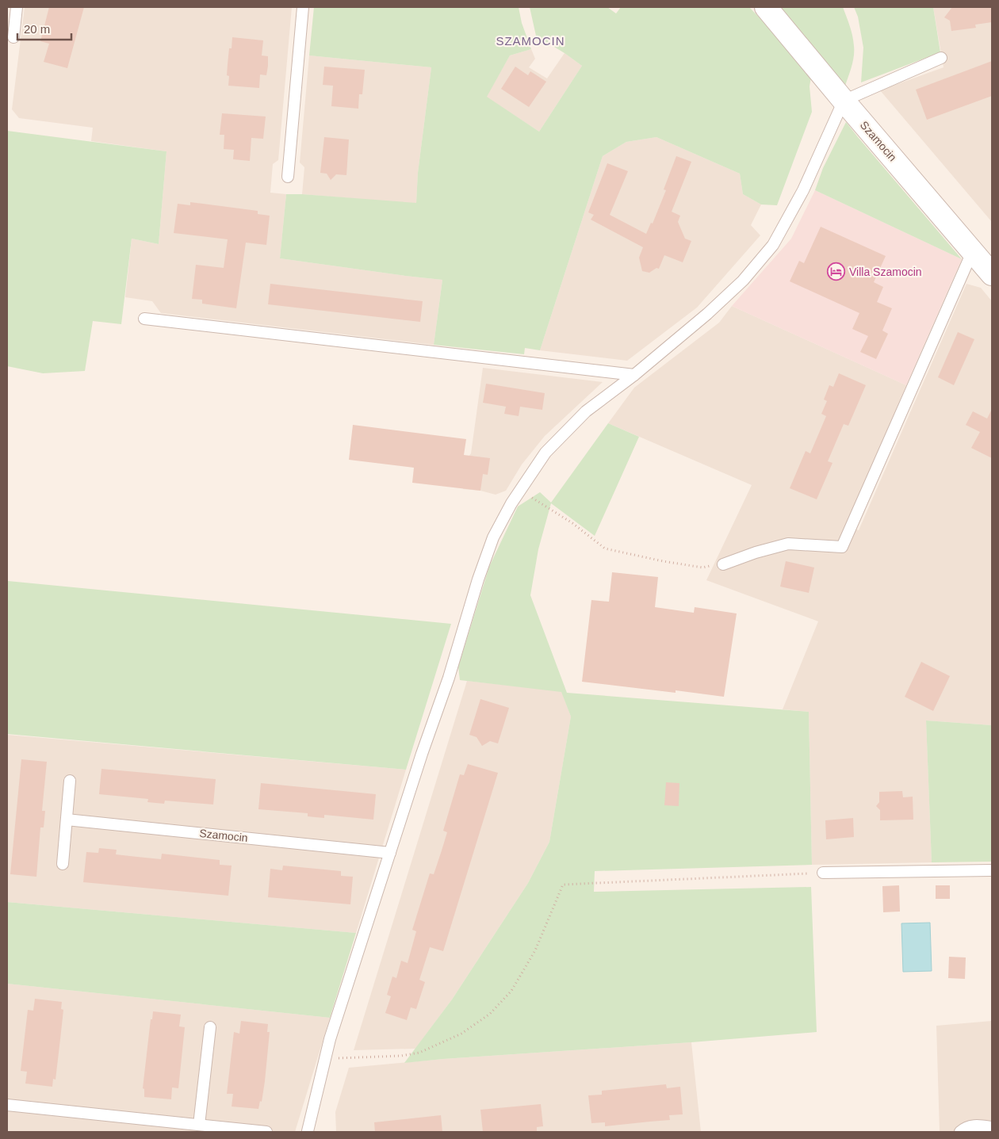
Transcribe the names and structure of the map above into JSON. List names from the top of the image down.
{
  "streets": {
    "street": ["Szamocin"]
  },
  "districts": ["SZAMOCIN"],
  "places": {
    "hotel": ["Villa Szamocin"]
  },
  "scale_bar": "20 m"
}
